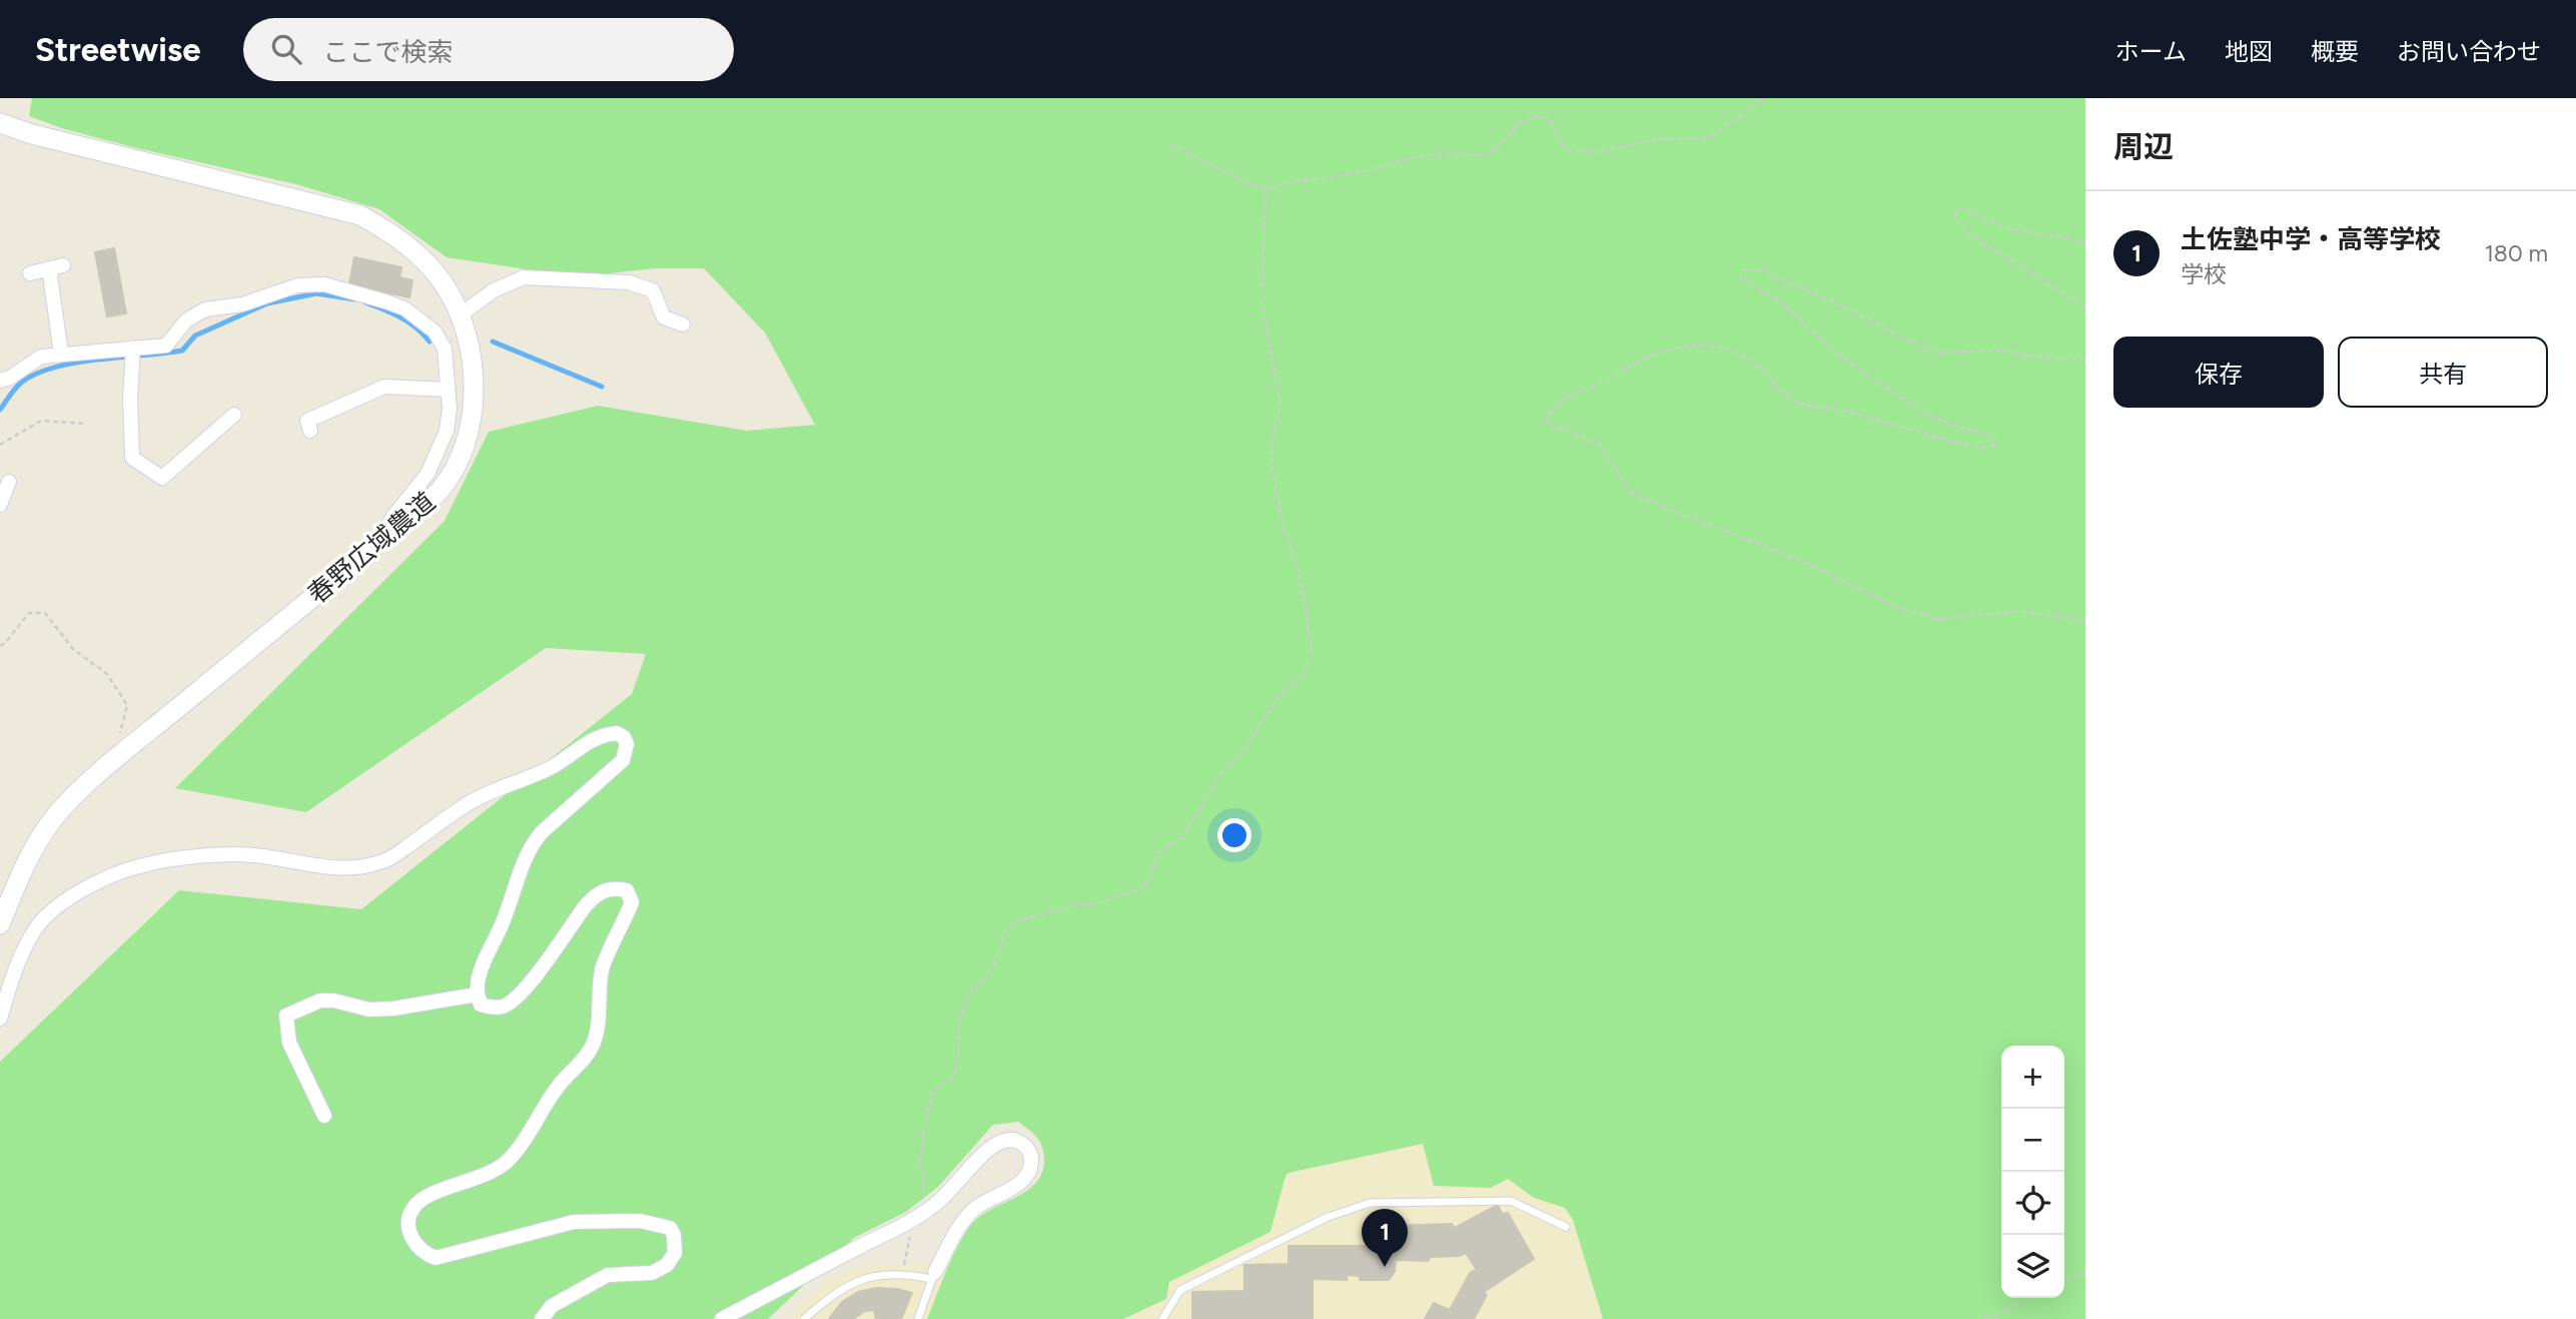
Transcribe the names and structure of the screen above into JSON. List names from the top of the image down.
{
  "streets": {
    "street": ["春野広域農道"]
  },
  "page": {
    "header": "Streetwise",
    "search": "ここで検索",
    "nav": [
      "ホーム",
      "地図",
      "概要",
      "お問い合わせ"
    ],
    "heading": "周辺",
    "list": [
      {
        "mark": "1",
        "name": "土佐塾中学・高等学校",
        "note": "学校",
        "value": "180 m"
      }
    ],
    "buttons": ["保存", "共有"],
    "map_buttons": ["+", "−"],
    "pins": "1"
  }
}
